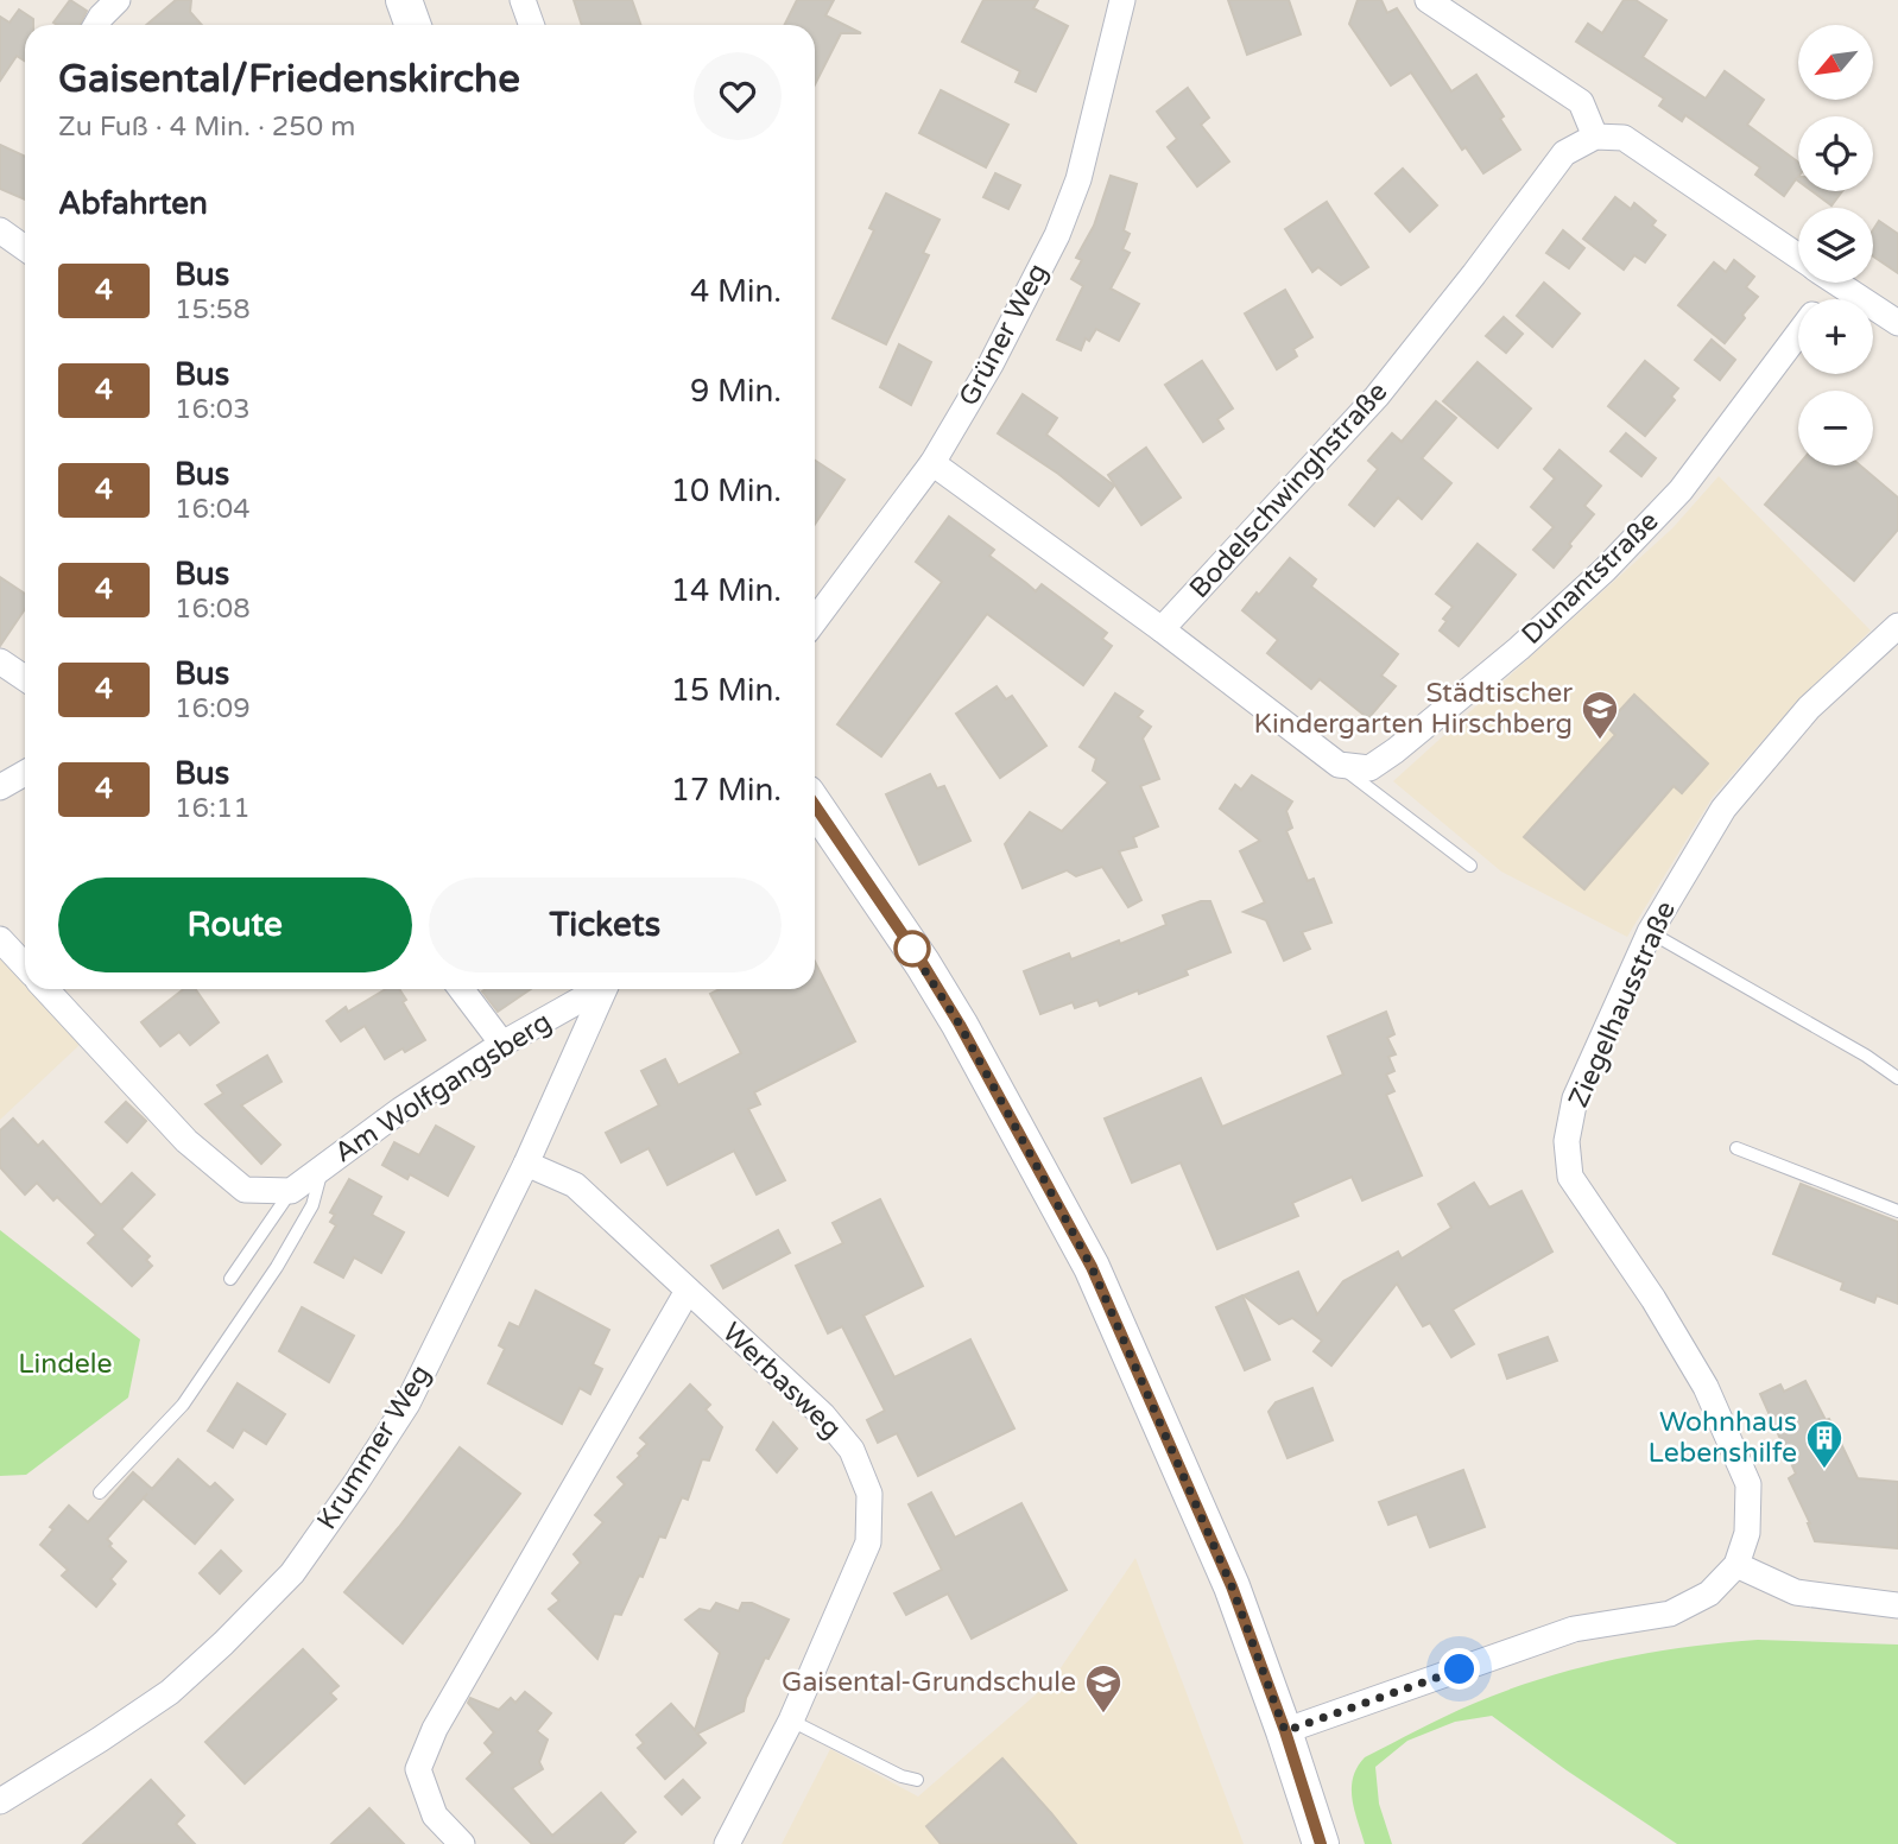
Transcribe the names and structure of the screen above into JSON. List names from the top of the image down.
{
  "streets": {
    "street": [
      "Grüner Weg",
      "Bodelschwinghstraße",
      "Dunantstraße",
      "Ziegelhausstraße",
      "Am Wolfgangsberg",
      "Werbasweg",
      "Krummer Weg"
    ]
  },
  "crossings": [
    ["Werbasweg", "Krummer Weg"]
  ],
  "parks": ["Lindele"],
  "places": {
    "school or university": ["Städtischer Kindergarten Hirschberg", "Gaisental-Grundschule"],
    "building": ["Wohnhaus Lebenshilfe"]
  },
  "lines": ["bus line 4"],
  "north": "bottom left",
  "page": {
    "map_buttons": ["+", "−"],
    "heading": [
      ["Gaisental/Friedenskirche", "Zu Fuß · 4 Min. · 250 m"],
      "Abfahrten"
    ],
    "list": [
      {
        "mark": "4",
        "name": "Bus",
        "note": "15:58",
        "value": "4 Min."
      },
      {
        "mark": "4",
        "name": "Bus",
        "note": "16:03",
        "value": "9 Min."
      },
      {
        "mark": "4",
        "name": "Bus",
        "note": "16:04",
        "value": "10 Min."
      },
      {
        "mark": "4",
        "name": "Bus",
        "note": "16:08",
        "value": "14 Min."
      },
      {
        "mark": "4",
        "name": "Bus",
        "note": "16:09",
        "value": "15 Min."
      },
      {
        "mark": "4",
        "name": "Bus",
        "note": "16:11",
        "value": "17 Min."
      }
    ],
    "buttons": ["Route", "Tickets"]
  }
}
